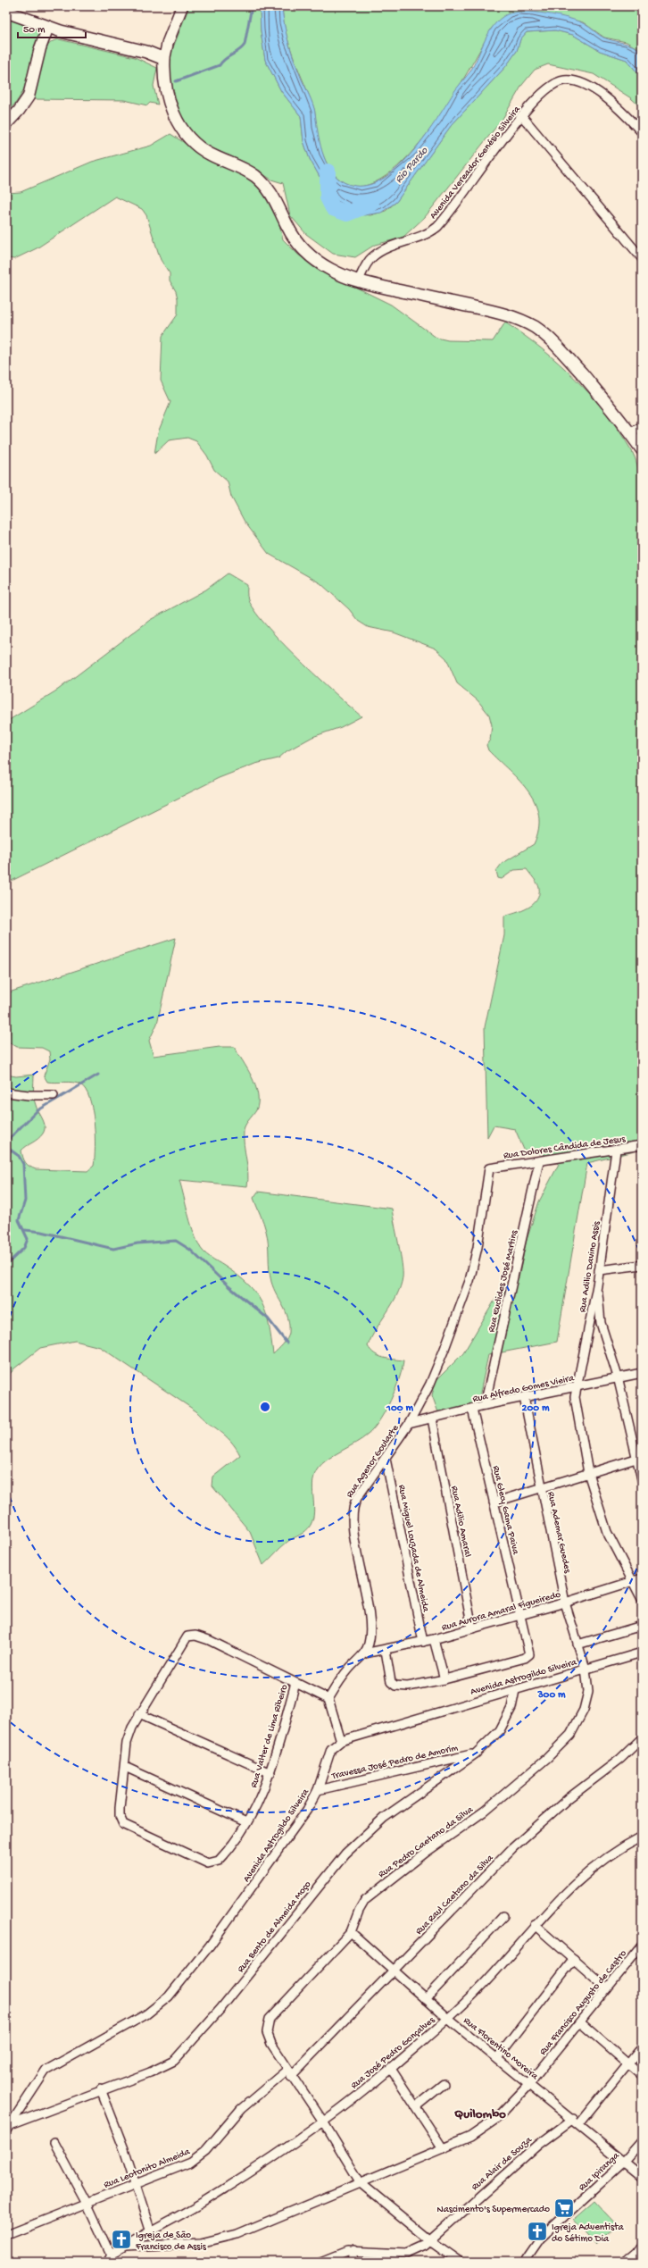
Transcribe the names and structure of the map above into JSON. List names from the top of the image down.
{
  "streets": {
    "street": [
      "Avenida Vereador Genésio Silveira",
      "Rua Dolores Cândida de Jesus",
      "Rua Adilio Davino Assis",
      "Rua Euclides José Martins",
      "Rua Alfredo Gomes Vieira",
      "Rua Agenor Goularte",
      "Rua Glecy Gama Paiva",
      "Rua Adilio Amaral",
      "Rua Ademar Guedes",
      "Rua Miguel Louzada de Almeida",
      "Rua Aurora Amaral Figueiredo",
      "Avenida Astrogildo Silveira",
      "Rua Valter de Lima Ribeiro",
      "Travessa José Pedro de Amorim",
      "Rua Pedro Caetano da Silva",
      "Rua Raul Caetano da Silva",
      "Rua Bento de Almeida Moço",
      "Rua Francisco Augusto de Castro",
      "Rua Florentino Moreira",
      "Rua José Pedro Gonçalves",
      "Rua Alair de Souza",
      "Rua Leotonito Almeida",
      "Rua Ipiranga"
    ]
  },
  "crossings": [
    ["Rua Dolores Cândida de Jesus", "Rua Adilio Davino Assis"],
    ["Rua Dolores Cândida de Jesus", "Rua Euclides José Martins"],
    ["Rua Dolores Cândida de Jesus", "Rua Agenor Goularte"],
    ["Rua Adilio Davino Assis", "Rua Alfredo Gomes Vieira"],
    ["Rua Adilio Davino Assis", "Rua Aurora Amaral Figueiredo"],
    ["Rua Euclides José Martins", "Rua Alfredo Gomes Vieira"],
    ["Rua Alfredo Gomes Vieira", "Rua Agenor Goularte"],
    ["Rua Alfredo Gomes Vieira", "Rua Glecy Gama Paiva"],
    ["Rua Alfredo Gomes Vieira", "Rua Adilio Amaral"],
    ["Rua Alfredo Gomes Vieira", "Rua Ademar Guedes"],
    ["Rua Agenor Goularte", "Rua Miguel Louzada de Almeida"],
    ["Rua Agenor Goularte", "Rua Aurora Amaral Figueiredo"],
    ["Rua Glecy Gama Paiva", "Rua Aurora Amaral Figueiredo"],
    ["Rua Adilio Amaral", "Rua Aurora Amaral Figueiredo"],
    ["Rua Ademar Guedes", "Rua Aurora Amaral Figueiredo"],
    ["Rua Ademar Guedes", "Avenida Astrogildo Silveira"],
    ["Rua Ademar Guedes", "Rua Pedro Caetano da Silva"],
    ["Rua Miguel Louzada de Almeida", "Rua Aurora Amaral Figueiredo"],
    ["Avenida Astrogildo Silveira", "Travessa José Pedro de Amorim"],
    ["Avenida Astrogildo Silveira", "Rua Pedro Caetano da Silva"],
    ["Avenida Astrogildo Silveira", "Rua Bento de Almeida Moço"],
    ["Travessa José Pedro de Amorim", "Rua Bento de Almeida Moço"],
    ["Rua Pedro Caetano da Silva", "Rua Raul Caetano da Silva"],
    ["Rua Pedro Caetano da Silva", "Rua Florentino Moreira"],
    ["Rua Pedro Caetano da Silva", "Rua Leotonito Almeida"],
    ["Rua Raul Caetano da Silva", "Rua Florentino Moreira"],
    ["Rua Raul Caetano da Silva", "Rua Leotonito Almeida"],
    ["Rua Francisco Augusto de Castro", "Rua Florentino Moreira"],
    ["Rua Francisco Augusto de Castro", "Rua José Pedro Gonçalves"],
    ["Rua Florentino Moreira", "Rua José Pedro Gonçalves"],
    ["Rua Florentino Moreira", "Rua Alair de Souza"],
    ["Rua Florentino Moreira", "Rua Ipiranga"]
  ],
  "districts": ["Quilombo"],
  "water": ["Rio Pardo"],
  "places": {
    "supermarket": ["Nascimento's Supermercado"],
    "church": ["Igreja Adventista do Sétimo Dia", "Igreja de São Francisco de Assis"]
  },
  "scale_bar": "50 m",
  "rings": ["100 m", "200 m", "300 m"]
}
